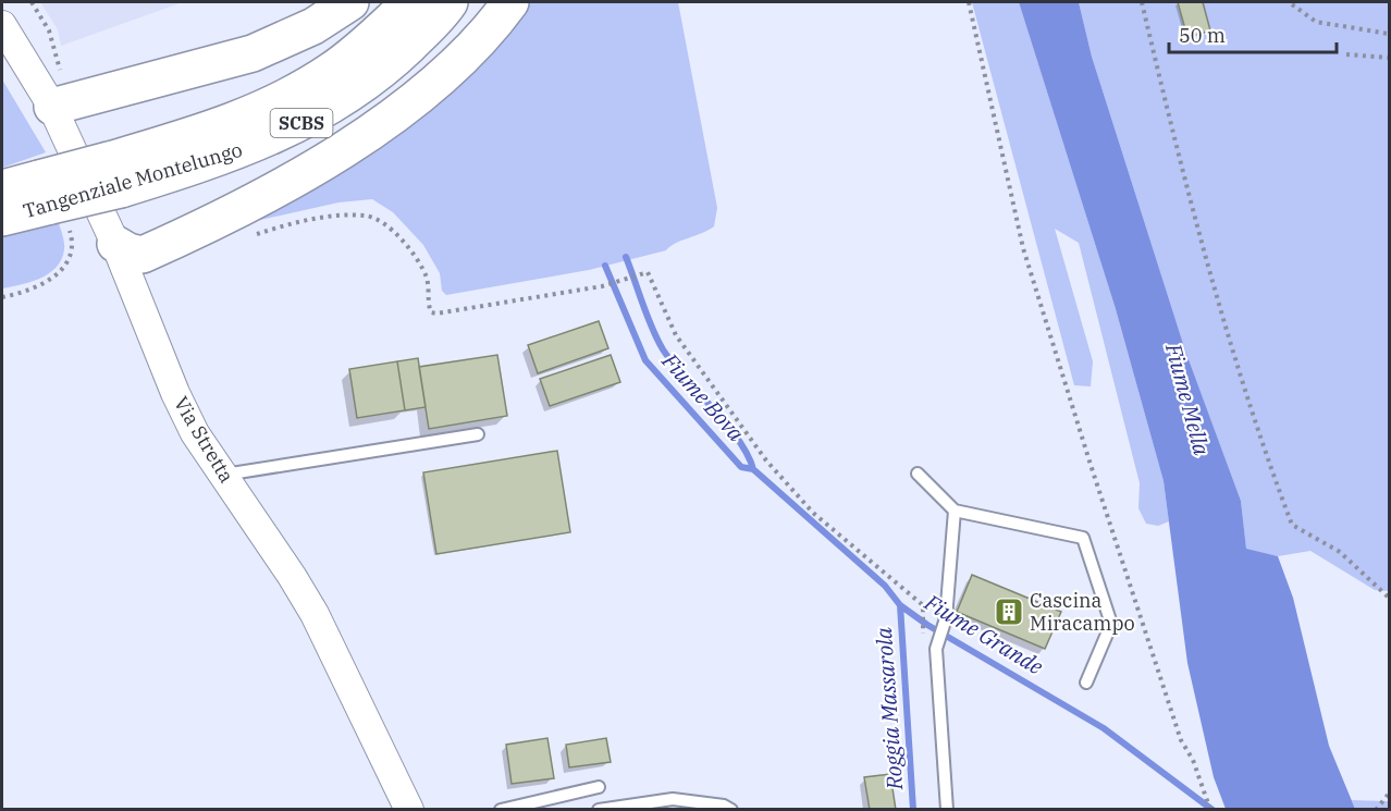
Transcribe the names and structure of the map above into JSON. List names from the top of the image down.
{
  "streets": {
    "highway": ["SCBS", "Tangenziale Montelungo"],
    "street": ["Via Stretta"]
  },
  "water": [
    "Fiume Bova",
    "Fiume Mella",
    "Fiume Grande",
    "Roggia Massarola"
  ],
  "places": {
    "building": ["Cascina Miracampo"]
  },
  "scale_bar": "50 m"
}
